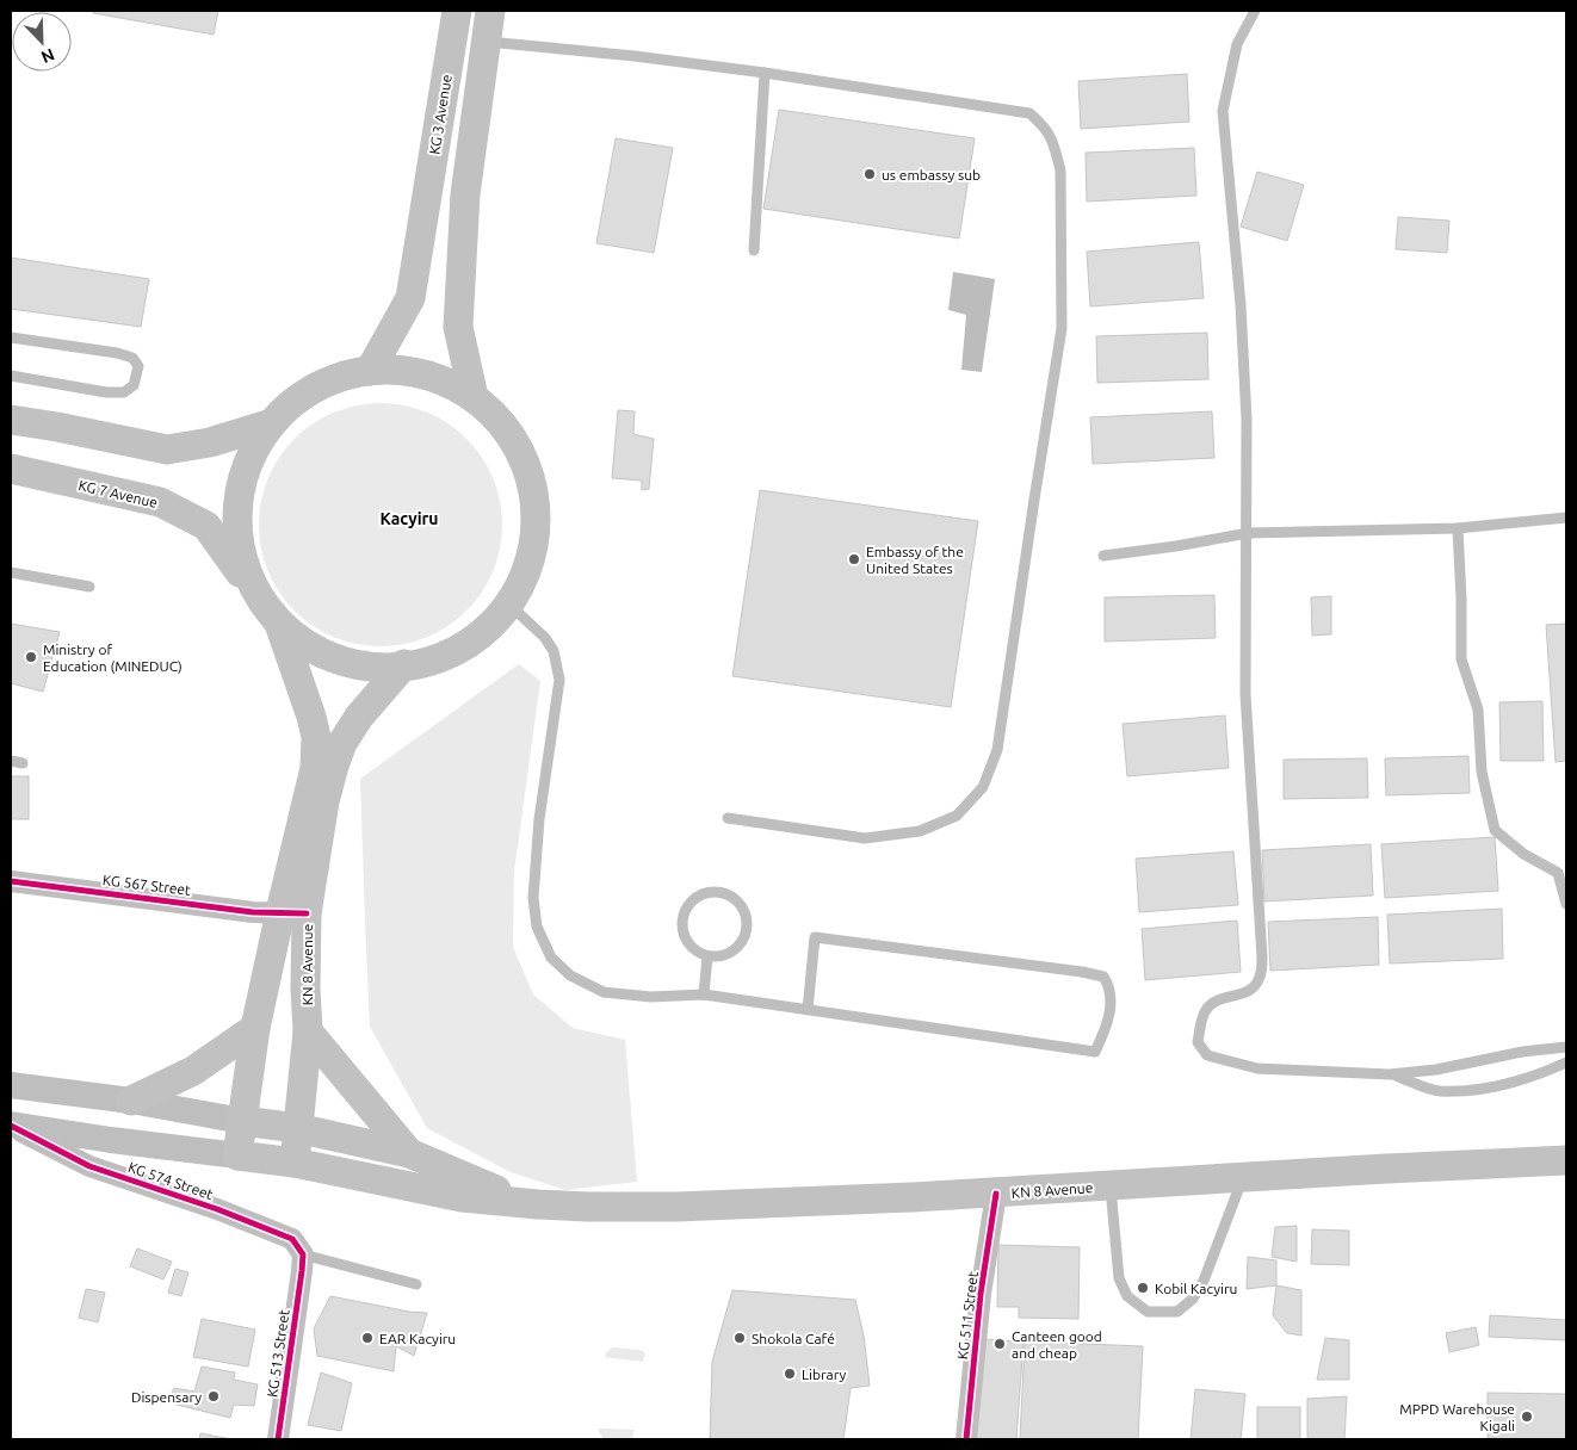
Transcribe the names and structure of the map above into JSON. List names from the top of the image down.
{
  "streets": {
    "main road": ["KG 3 Avenue", "KG 7 Avenue", "KN 8 Avenue"],
    "street": [
      "KG 567 Street",
      "KG 574 Street",
      "KG 511 Street",
      "KG 513 Street"
    ]
  },
  "crossings": [
    ["KG 567 Street", "KN 8 Avenue"],
    ["KN 8 Avenue", "KG 511 Street"],
    ["KG 574 Street", "KG 513 Street"]
  ],
  "districts": ["Kacyiru"],
  "places": [
    "us embassy sub",
    "Embassy of the United States",
    "Ministry of Education (MINEDUC)",
    "Kobil Kacyiru",
    "EAR Kacyiru",
    "Shokola Café",
    "Canteen good and cheap",
    "Library",
    "Dispensary",
    "MPPD Warehouse Kigali"
  ],
  "north": "bottom right"
}
